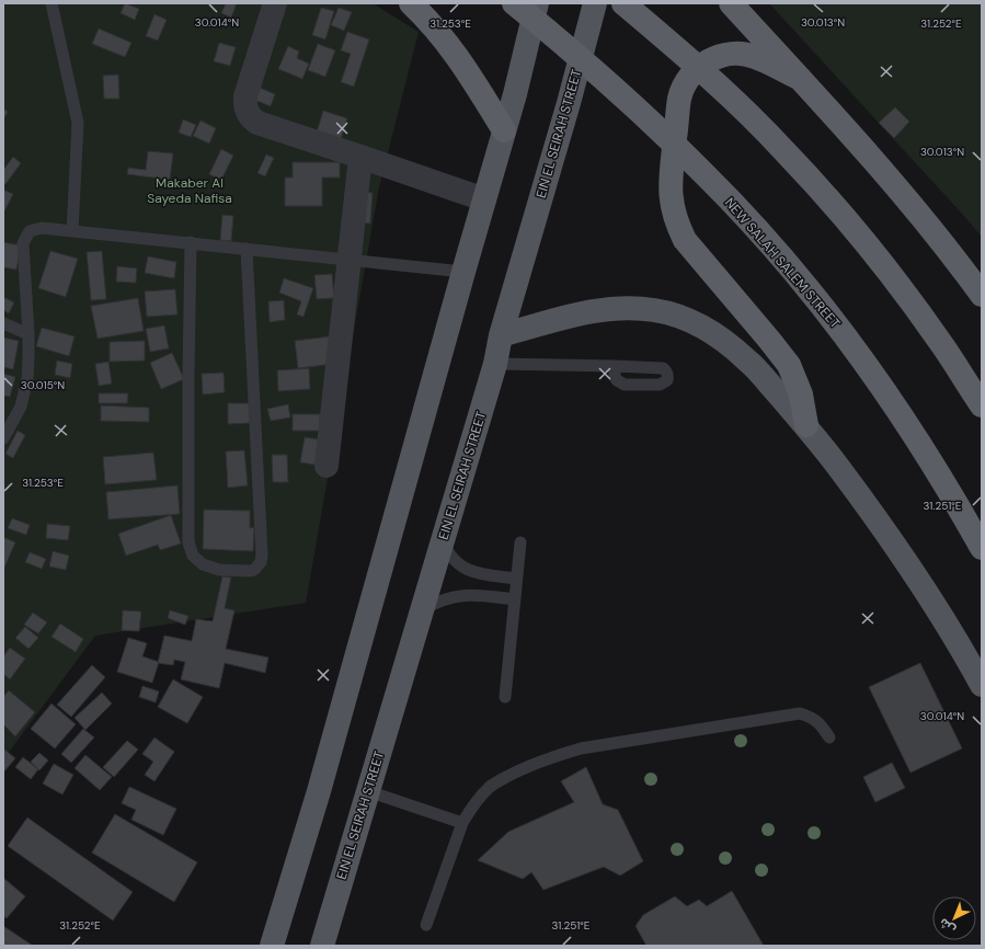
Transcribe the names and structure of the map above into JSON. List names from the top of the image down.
{
  "streets": {
    "highway": ["NEW SALAH SALEM STREET"],
    "main road": ["EIN EL SEIRAH STREET"]
  },
  "parks": ["Makaber Al Sayeda Nafisa"],
  "north": "bottom left",
  "coordinates": [
    "30.014°N",
    "30.013°N",
    "31.252°E",
    "31.253°E",
    "30.015°N",
    "31.251°E"
  ]
}
